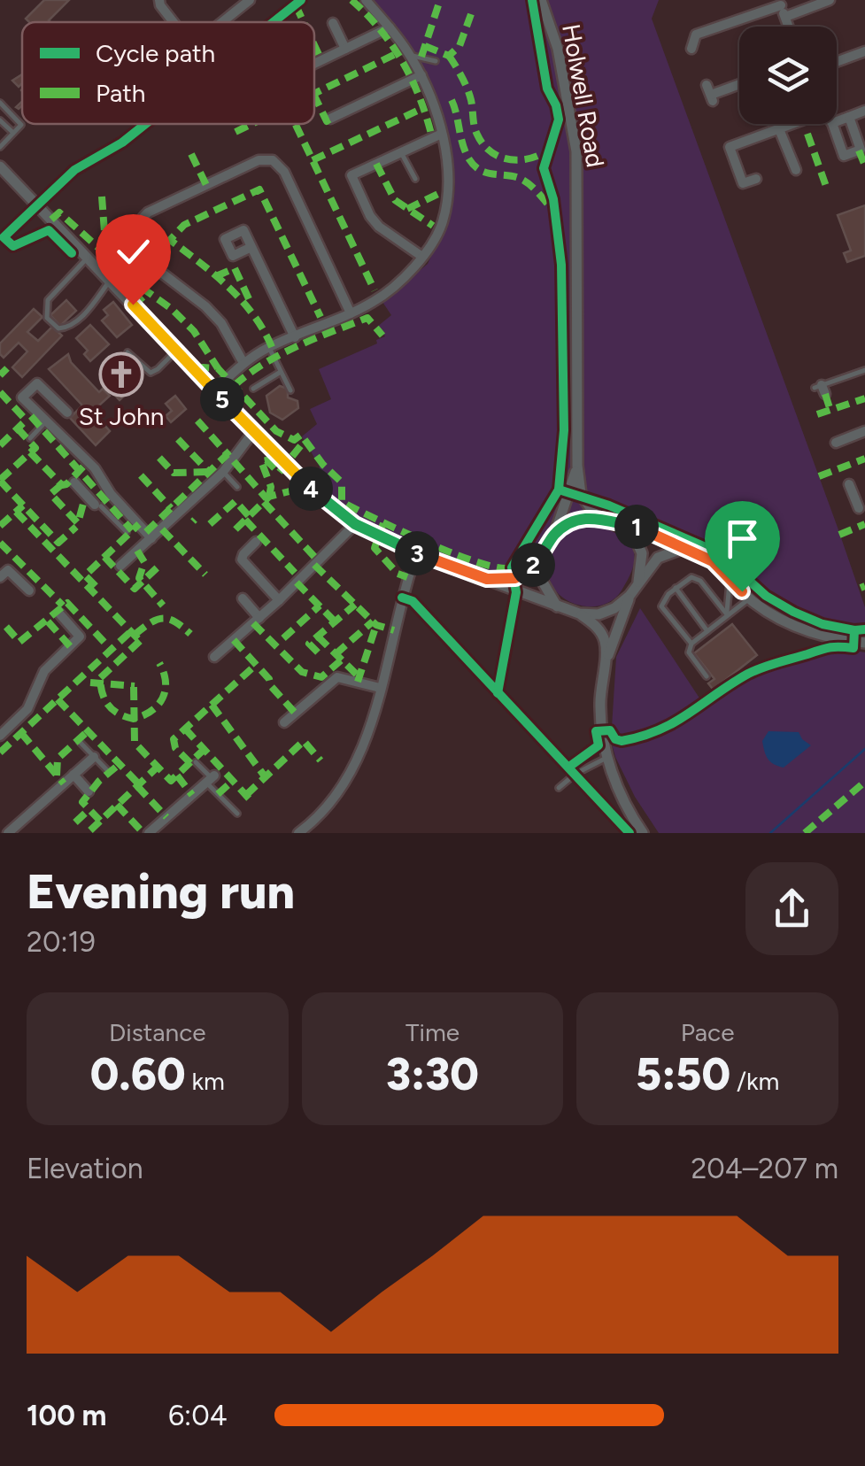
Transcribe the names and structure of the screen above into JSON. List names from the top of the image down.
{
  "streets": {
    "street": ["Holwell Road"]
  },
  "places": {
    "church": ["St John"]
  },
  "legend": ["Cycle path", "Path"],
  "page": {
    "pins": [
      "5",
      "4",
      "1",
      "3",
      "2"
    ],
    "heading": ["Evening run", "20:19"],
    "stats": [
      ["Distance", "0.60 km"],
      ["Time", "3:30"],
      ["Pace", "5:50 /km"]
    ],
    "chart": ["Elevation", "204–207 m"],
    "list": [
      {
        "name": "100 m",
        "note": "6:04"
      }
    ]
  }
}
